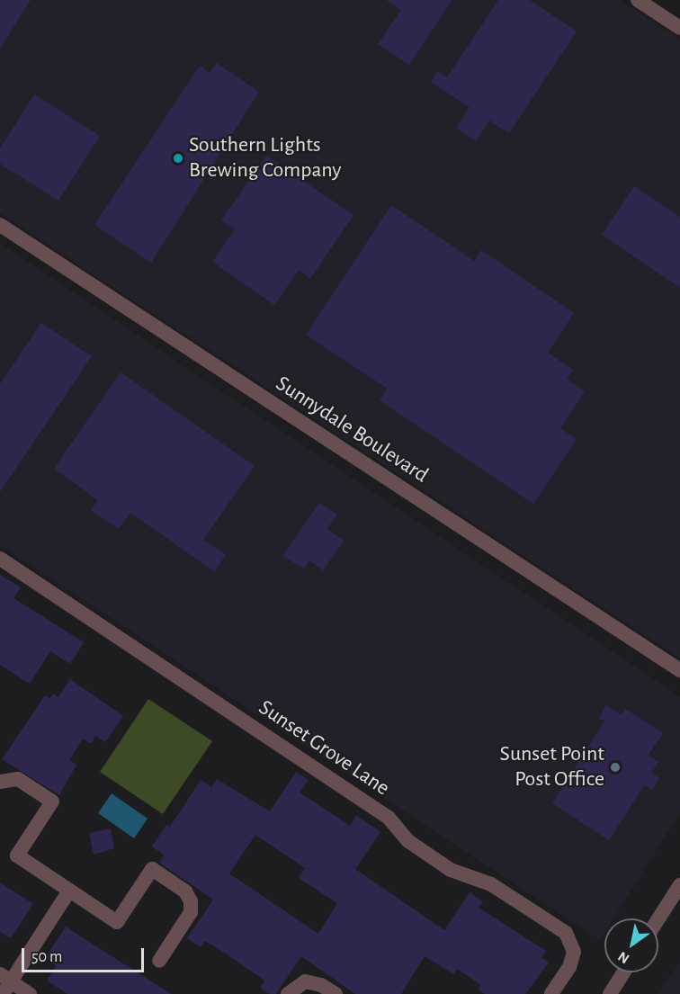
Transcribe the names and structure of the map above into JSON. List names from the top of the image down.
{
  "streets": {
    "street": ["Sunnydale Boulevard", "Sunset Grove Lane"]
  },
  "places": ["Southern Lights Brewing Company", "Sunset Point Post Office"],
  "scale_bar": "50 m",
  "north": "bottom left"
}
